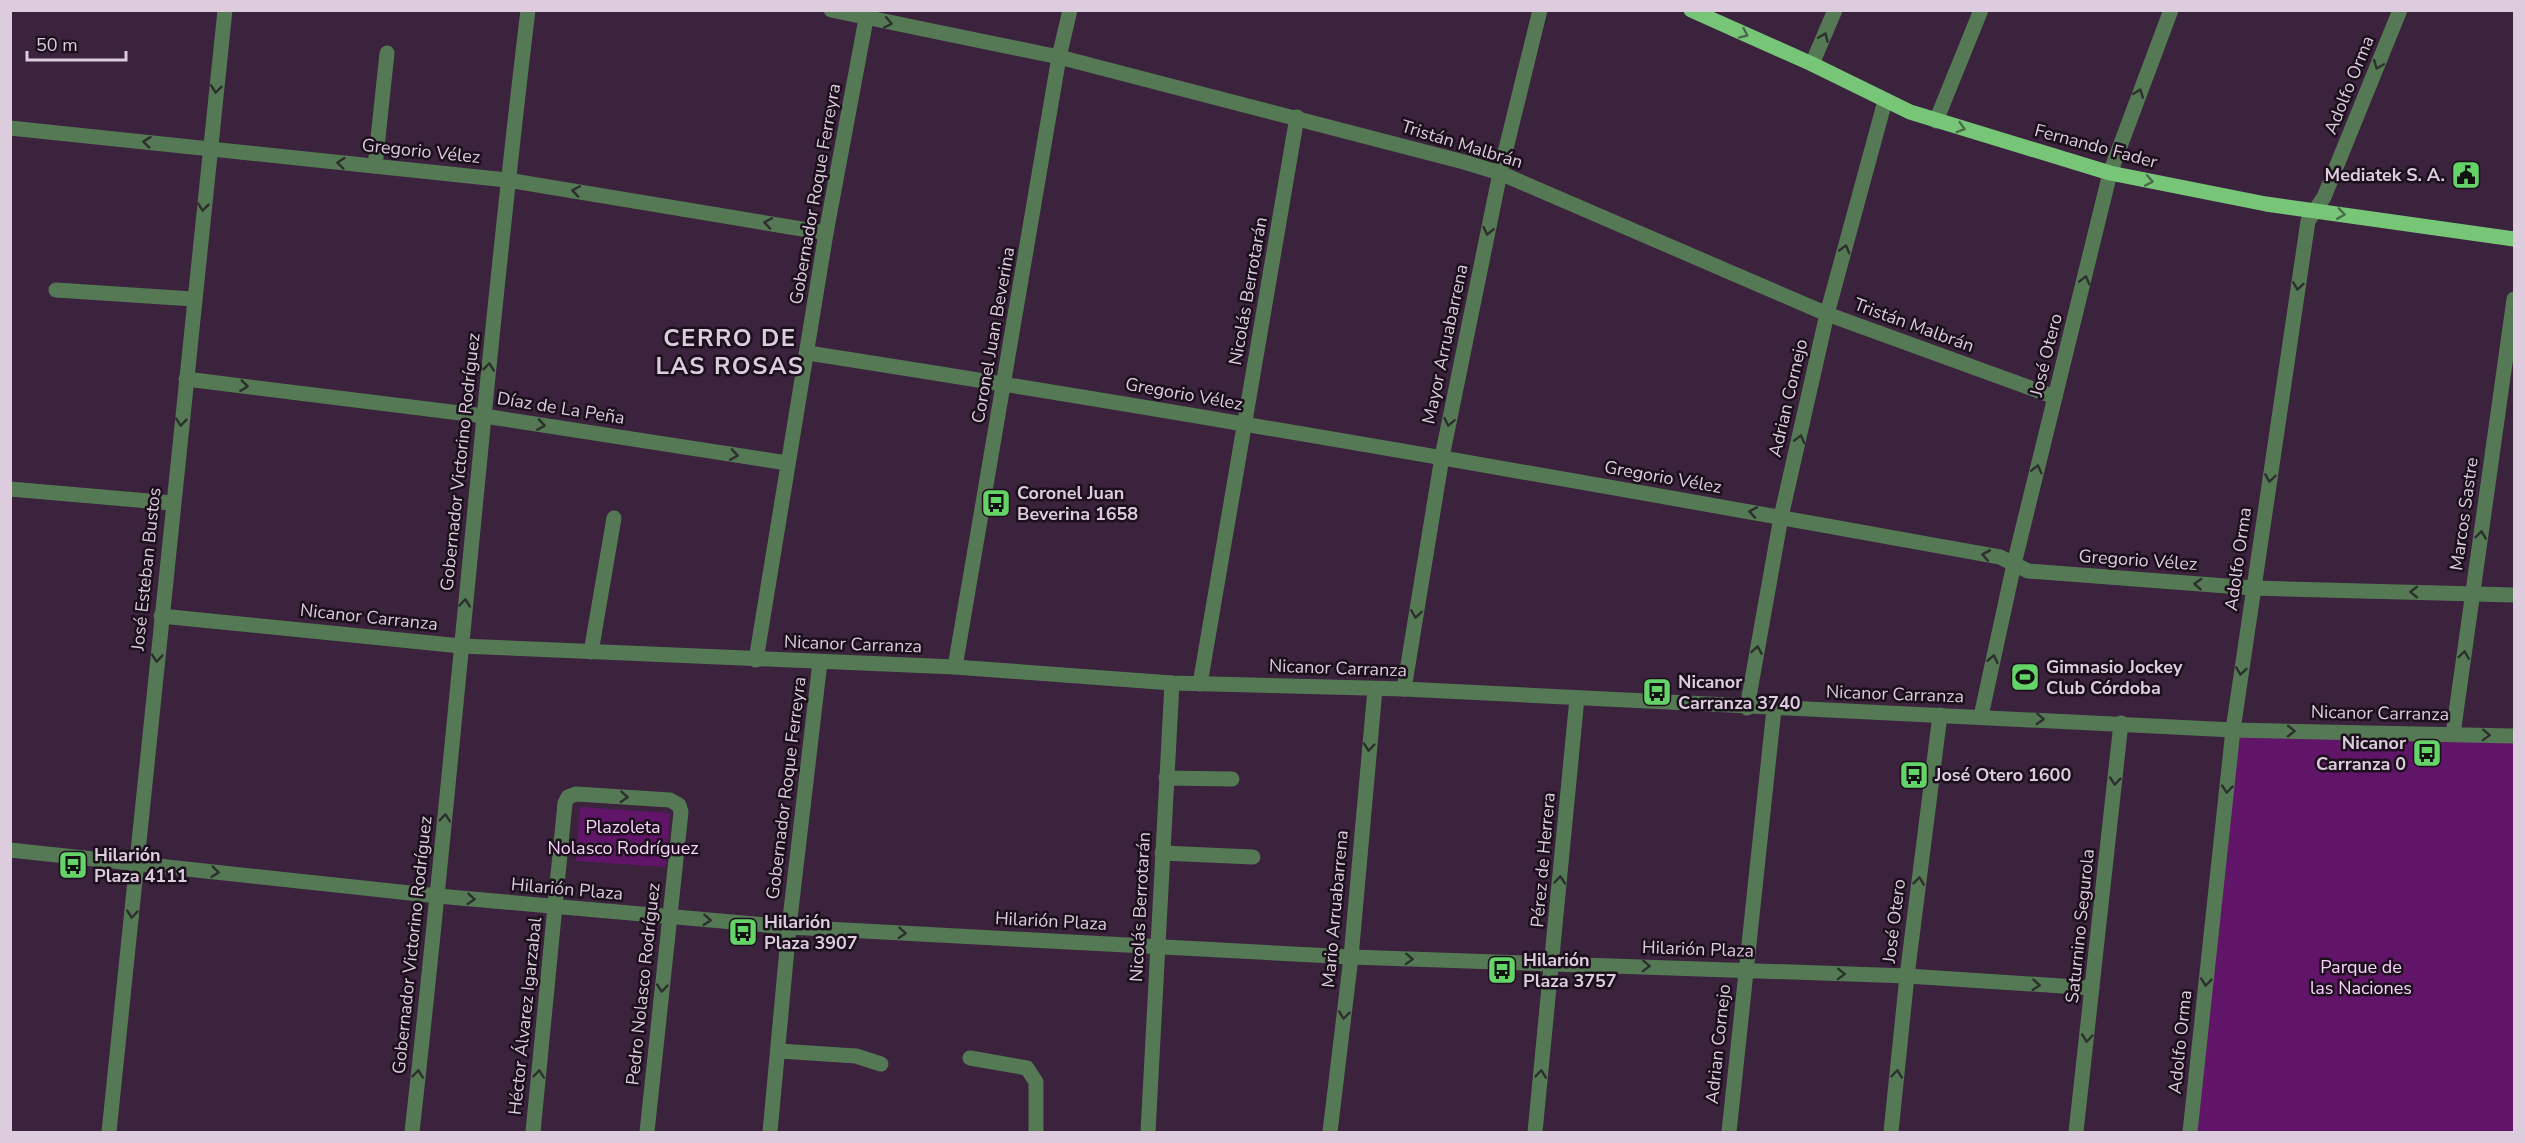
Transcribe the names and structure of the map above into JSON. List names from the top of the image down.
{
  "streets": {
    "main road": ["Fernando Fader"],
    "street": [
      "Adolfo Orma",
      "Tristán Malbrán",
      "Gregorio Vélez",
      "Gobernador Roque Ferreyra",
      "Nicolás Berrotarán",
      "Coronel Juan Beverina",
      "Mayor Arruabarrena",
      "José Otero",
      "Adrian Cornejo",
      "Díaz de La Peña",
      "Gobernador Victorino Rodríguez",
      "Marcos Sastre",
      "José Esteban Bustos",
      "Nicanor Carranza",
      "Pérez de Herrera",
      "Hilarión Plaza",
      "Mario Arruabarrena",
      "Saturnino Segurola",
      "Pedro Nolasco Rodríguez",
      "Héctor Álvarez Igarzabal"
    ]
  },
  "crossings": [
    ["Adolfo Orma", "Fernando Fader"],
    ["Adolfo Orma", "Gregorio Vélez"],
    ["Adolfo Orma", "Nicanor Carranza"],
    ["Tristán Malbrán", "Gobernador Roque Ferreyra"],
    ["Tristán Malbrán", "Nicolás Berrotarán"],
    ["Tristán Malbrán", "Coronel Juan Beverina"],
    ["Tristán Malbrán", "Mayor Arruabarrena"],
    ["Tristán Malbrán", "José Otero"],
    ["Tristán Malbrán", "Adrian Cornejo"],
    ["Fernando Fader", "José Otero"],
    ["Fernando Fader", "Adrian Cornejo"],
    ["Gregorio Vélez", "Gobernador Roque Ferreyra"],
    ["Gregorio Vélez", "Nicolás Berrotarán"],
    ["Gregorio Vélez", "Coronel Juan Beverina"],
    ["Gregorio Vélez", "Mayor Arruabarrena"],
    ["Gregorio Vélez", "José Otero"],
    ["Gregorio Vélez", "Adrian Cornejo"],
    ["Gregorio Vélez", "Gobernador Victorino Rodríguez"],
    ["Gregorio Vélez", "Marcos Sastre"],
    ["Gregorio Vélez", "José Esteban Bustos"],
    ["Gobernador Roque Ferreyra", "Díaz de La Peña"],
    ["Gobernador Roque Ferreyra", "Nicanor Carranza"],
    ["Gobernador Roque Ferreyra", "Hilarión Plaza"],
    ["Nicolás Berrotarán", "Nicanor Carranza"],
    ["Nicolás Berrotarán", "Hilarión Plaza"],
    ["Coronel Juan Beverina", "Nicanor Carranza"],
    ["Mayor Arruabarrena", "Nicanor Carranza"],
    ["José Otero", "Nicanor Carranza"],
    ["José Otero", "Hilarión Plaza"],
    ["Adrian Cornejo", "Nicanor Carranza"],
    ["Adrian Cornejo", "Hilarión Plaza"],
    ["Díaz de La Peña", "Gobernador Victorino Rodríguez"],
    ["Díaz de La Peña", "José Esteban Bustos"],
    ["Gobernador Victorino Rodríguez", "Nicanor Carranza"],
    ["Gobernador Victorino Rodríguez", "Hilarión Plaza"],
    ["Marcos Sastre", "Nicanor Carranza"],
    ["José Esteban Bustos", "Nicanor Carranza"],
    ["José Esteban Bustos", "Hilarión Plaza"],
    ["Nicanor Carranza", "Pérez de Herrera"],
    ["Nicanor Carranza", "Mario Arruabarrena"],
    ["Nicanor Carranza", "Saturnino Segurola"],
    ["Pérez de Herrera", "Hilarión Plaza"],
    ["Hilarión Plaza", "Mario Arruabarrena"],
    ["Hilarión Plaza", "Saturnino Segurola"],
    ["Hilarión Plaza", "Pedro Nolasco Rodríguez"],
    ["Hilarión Plaza", "Héctor Álvarez Igarzabal"],
    ["Pedro Nolasco Rodríguez", "Héctor Álvarez Igarzabal"]
  ],
  "one_way": [
    "Adolfo Orma",
    "Fernando Fader",
    "Gregorio Vélez",
    "Mayor Arruabarrena",
    "José Otero",
    "Adrian Cornejo",
    "Díaz de La Peña",
    "Gobernador Victorino Rodríguez",
    "Marcos Sastre",
    "José Esteban Bustos",
    "Pérez de Herrera",
    "Hilarión Plaza",
    "Mario Arruabarrena",
    "Saturnino Segurola",
    "Pedro Nolasco Rodríguez"
  ],
  "districts": ["CERRO DE LAS ROSAS"],
  "parks": ["Plazoleta Nolasco Rodríguez", "Parque de las Naciones"],
  "places": {
    "public building": ["Mediatek S. A."],
    "bus stop": [
      "Coronel Juan Beverina 1658",
      "Nicanor Carranza 3740",
      "Nicanor Carranza 0",
      "José Otero 1600",
      "Hilarión Plaza 4111",
      "Hilarión Plaza 3907",
      "Hilarión Plaza 3757"
    ],
    "sports": ["Gimnasio Jockey Club Córdoba"]
  },
  "scale_bar": "50 m"
}
